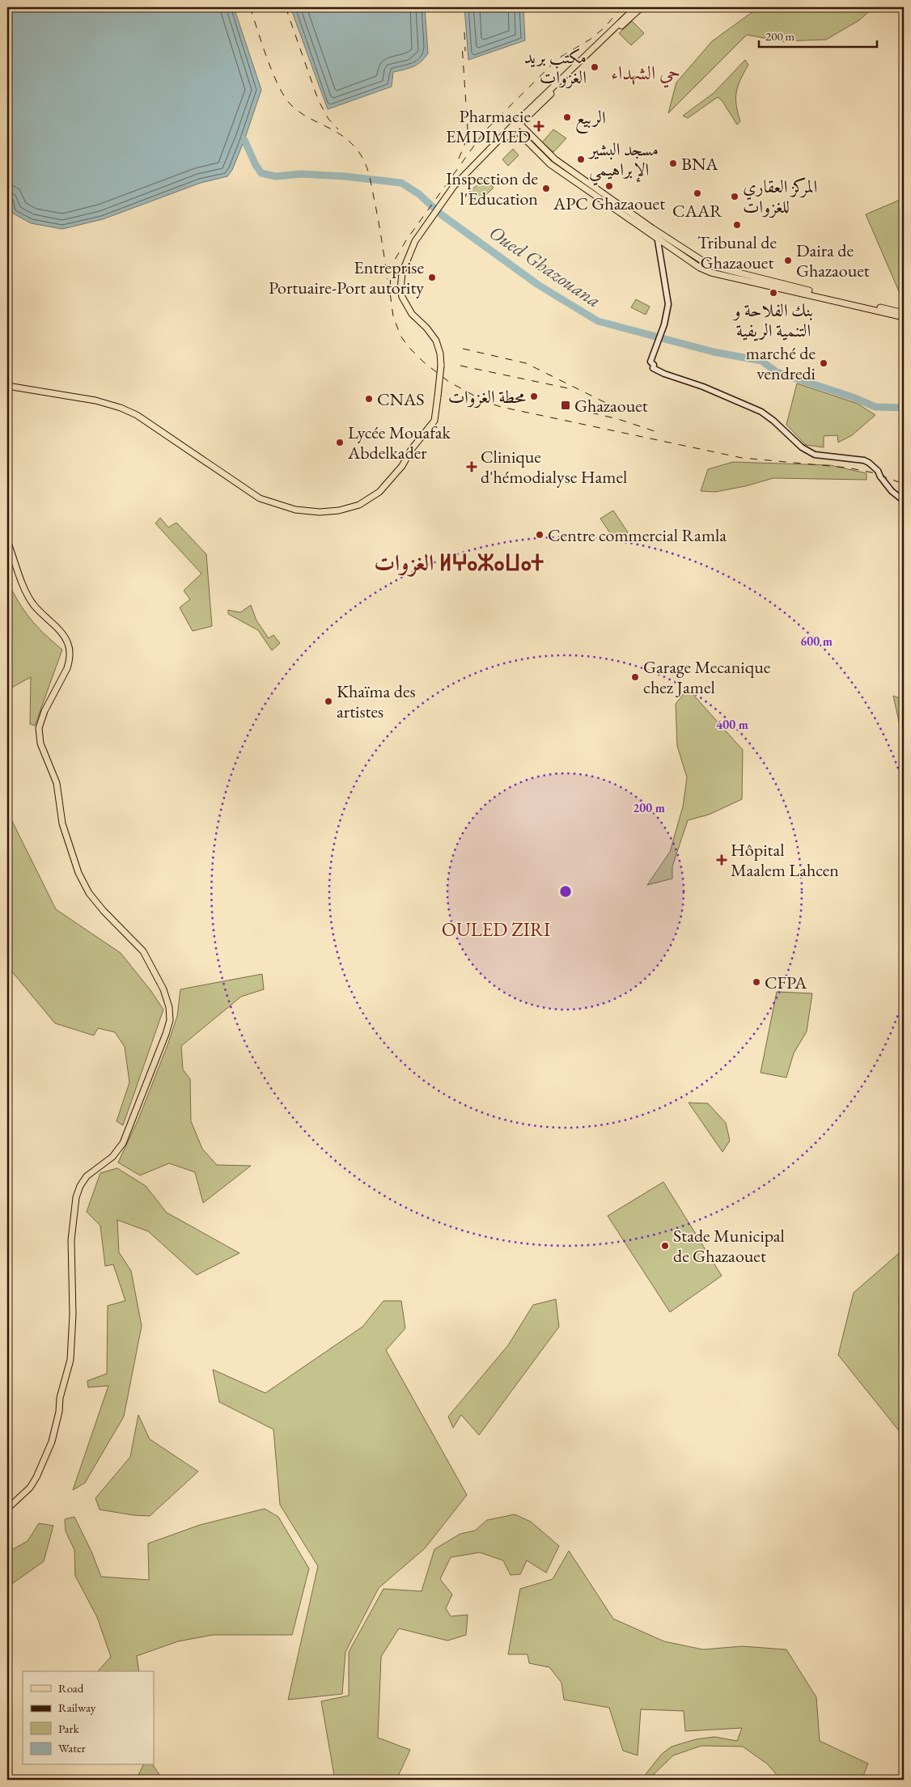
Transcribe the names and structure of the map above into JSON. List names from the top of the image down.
{
  "districts": ["حي الشهداء", "الغزوات ⵍⵖⴰⵣⴰⵡⴰⵜ", "OULED ZIRI"],
  "water": ["Oued Ghazouana"],
  "places": {
    "other": [
      "مكتب بريد الغزوات",
      "الربيع",
      "مسجد البشير الإبراهيمي",
      "BNA",
      "APC Ghazaouet",
      "Inspection de l'Education",
      "CAAR",
      "المركز العقاري للغزوات",
      "Tribunal de Ghazaouet",
      "Daira de Ghazaouet",
      "Entreprise Portuaire-Port autority",
      "بنك الفلاحة و التنمية الريفية",
      "marché de vendredi",
      "محطة الغزوات",
      "CNAS",
      "Lycée Mouafak Abdelkader",
      "Centre commercial Ramla",
      "Garage Mecanique chez Jamel",
      "Khaïma des artistes",
      "CFPA",
      "Stade Municipal de Ghazaouet"
    ],
    "health": ["Pharmacie EMDIMED", "Clinique d'hémodialyse Hamel", "Hôpital Maalem Lahcen"],
    "transit": ["Ghazaouet"]
  },
  "legend": [
    "Road",
    "Railway",
    "Park",
    "Water"
  ],
  "scale_bar": "200 m",
  "rings": ["600 m", "400 m", "200 m"]
}
